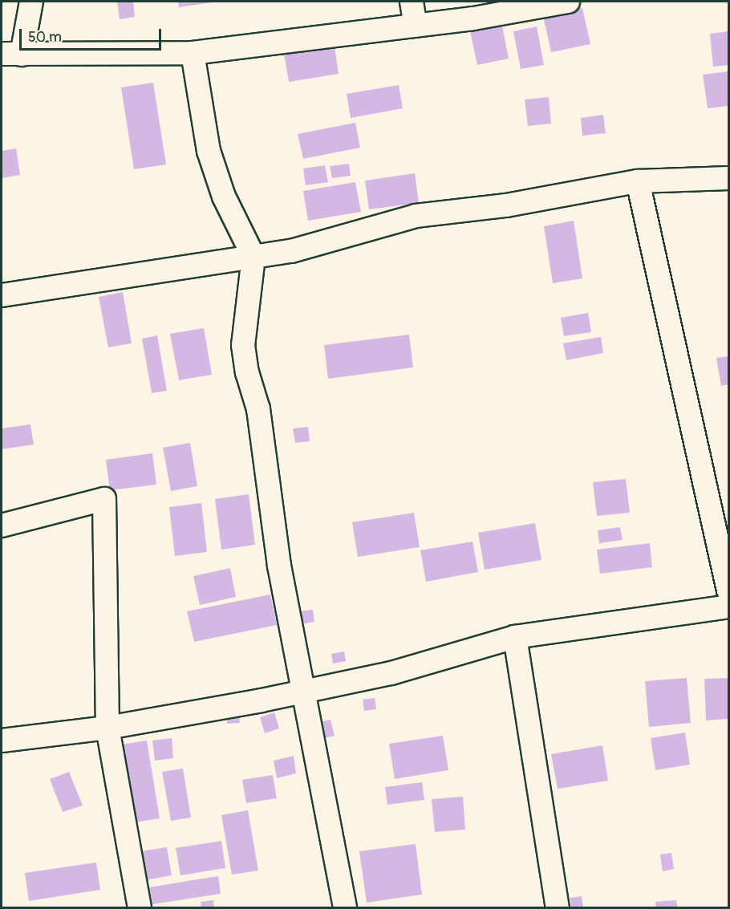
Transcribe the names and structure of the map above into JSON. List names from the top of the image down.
{
  "scale_bar": "50 m"
}
